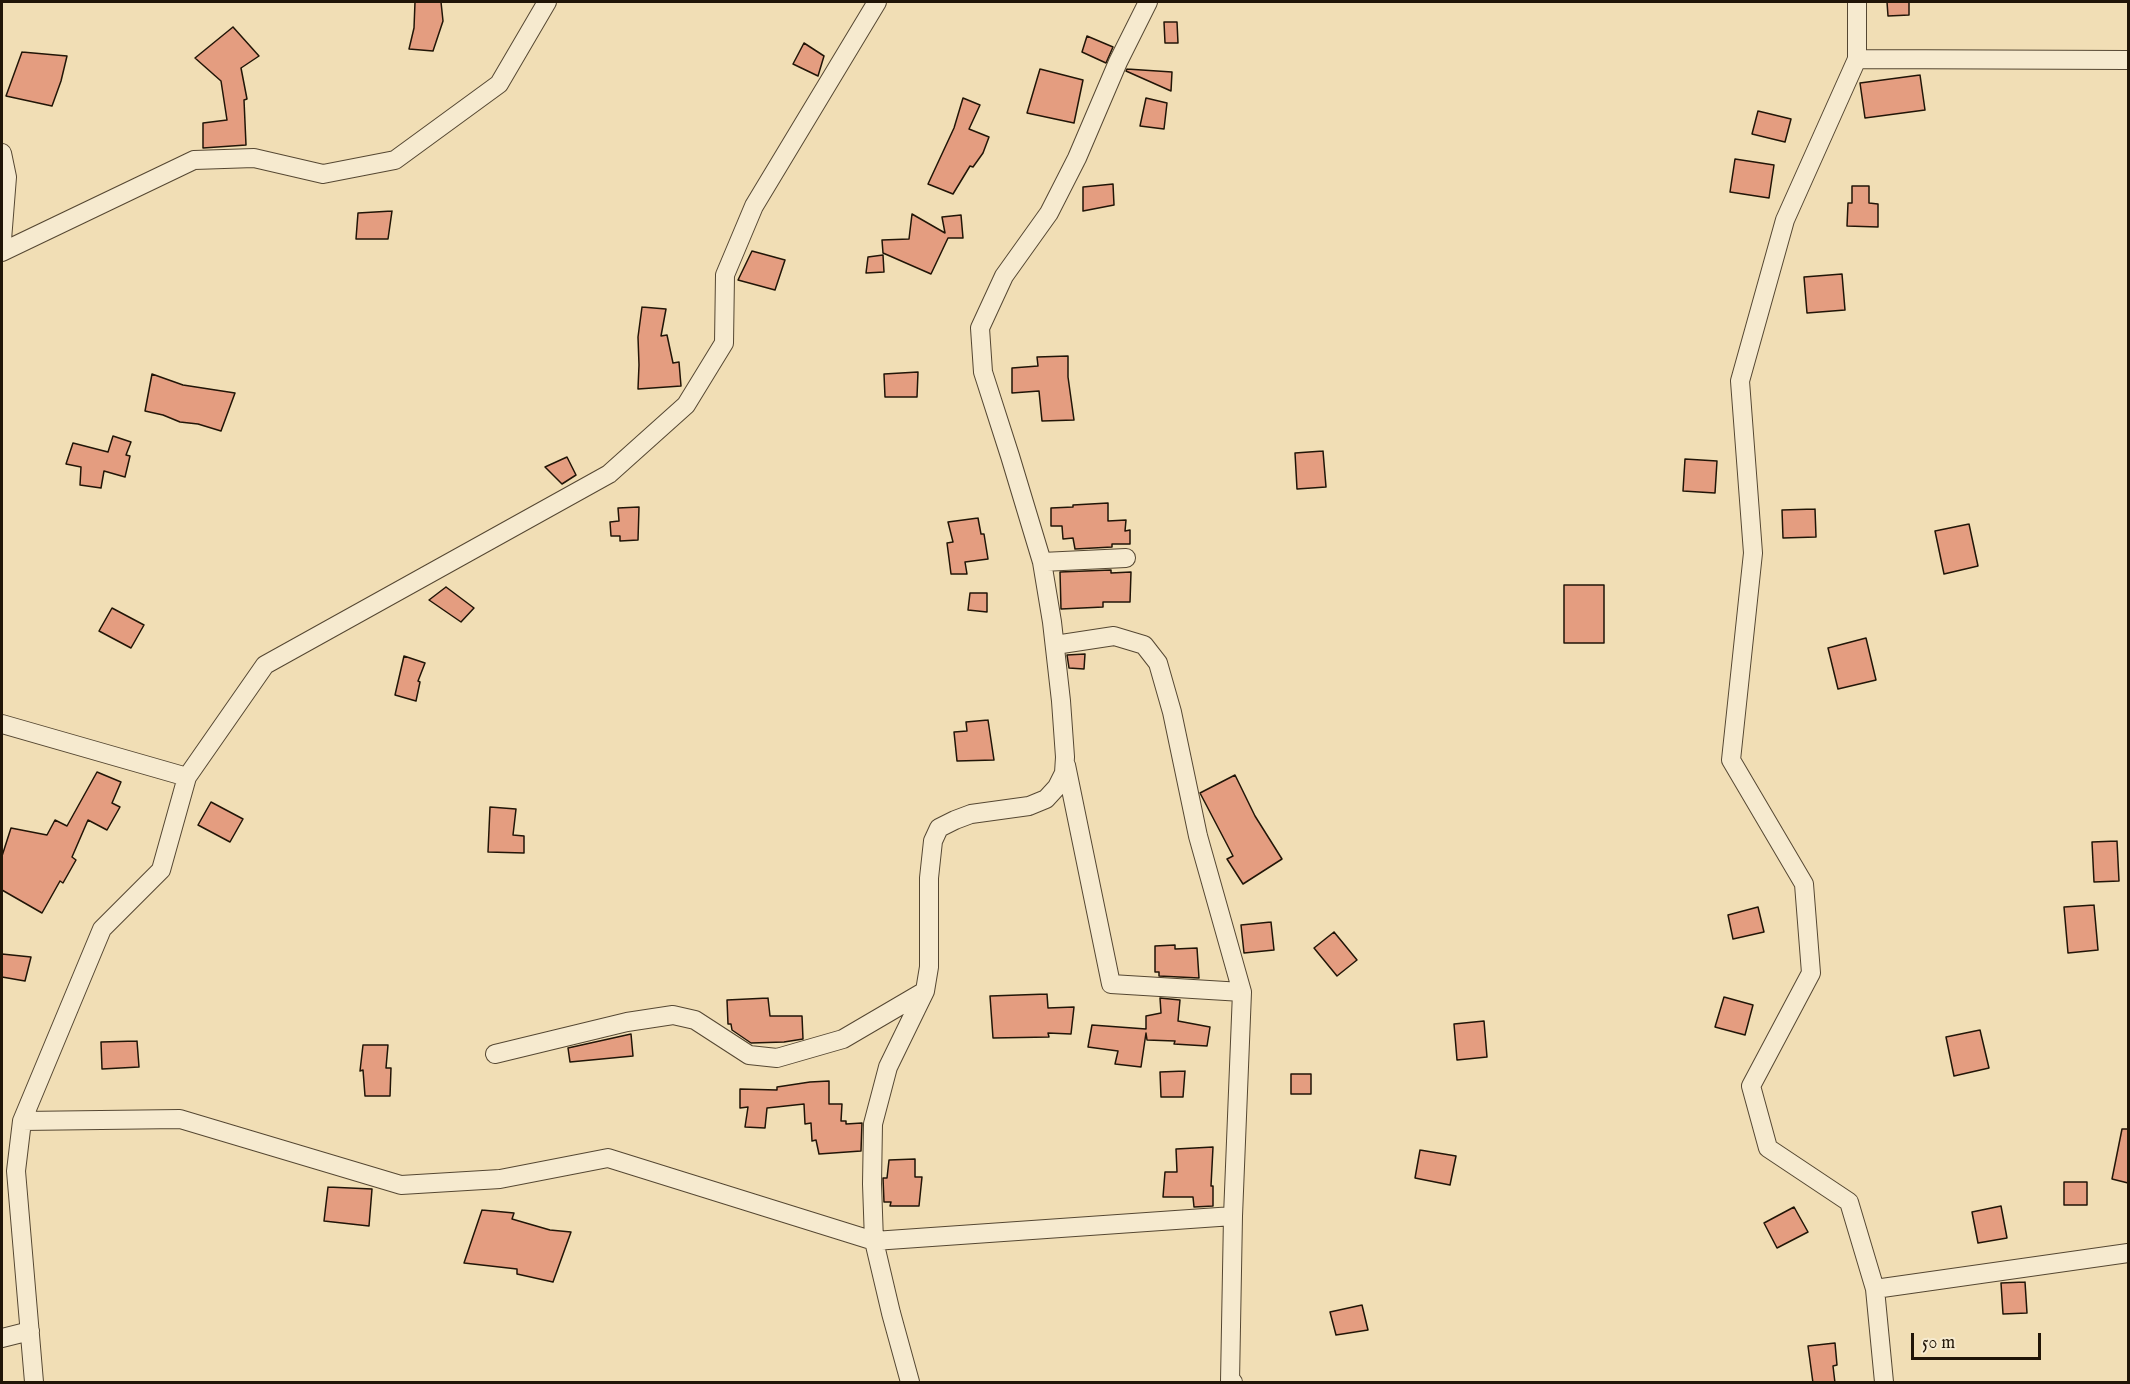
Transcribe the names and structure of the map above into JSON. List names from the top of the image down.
{
  "scale_bar": "50 m"
}
